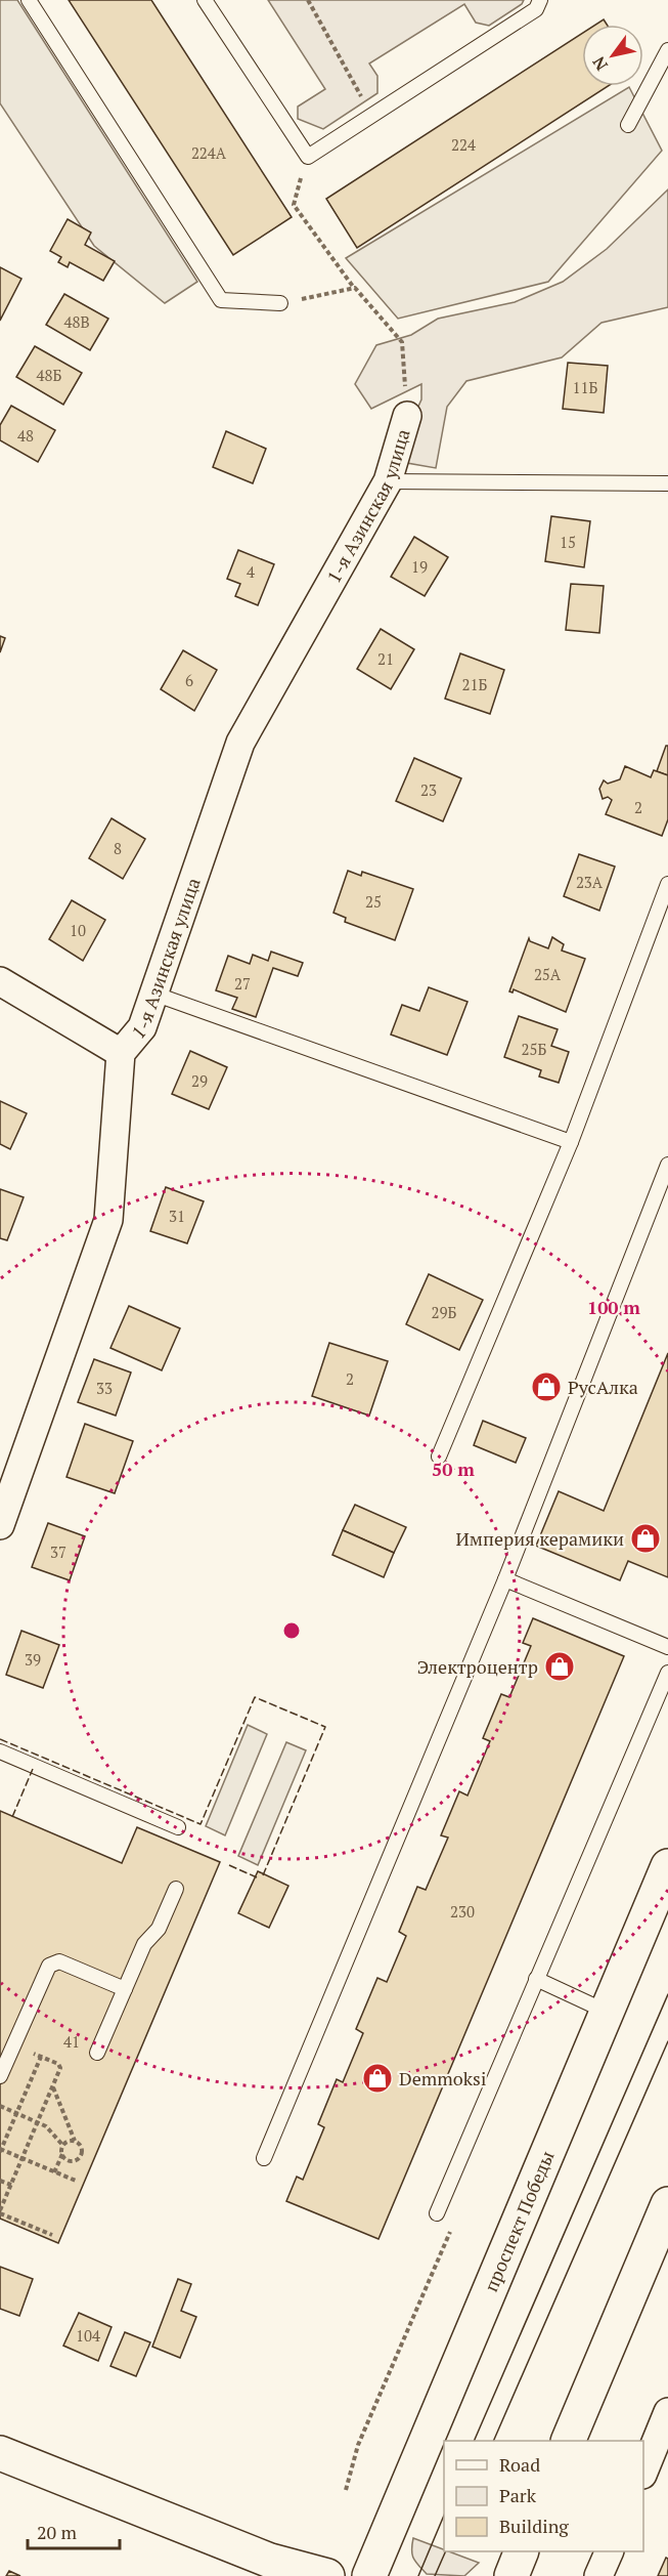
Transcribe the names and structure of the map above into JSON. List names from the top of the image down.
{
  "streets": {
    "main road": ["проспект Победы"],
    "street": ["1-я Азинская улица"]
  },
  "places": {
    "shop": [
      "РусАлка",
      "Империя керамики",
      "Электроцентр",
      "Demmoksi"
    ]
  },
  "house_numbers": [
    "224",
    "224А",
    "48В",
    "48Б",
    "11Б",
    "48",
    "15",
    "19",
    "4",
    "21",
    "6",
    "21Б",
    "23",
    "2",
    "8",
    "23А",
    "25",
    "10",
    "25А",
    "27",
    "25Б",
    "29",
    "31",
    "29Б",
    "2",
    "33",
    "37",
    "39",
    "230",
    "41",
    "104"
  ],
  "legend": ["Road", "Park", "Building"],
  "scale_bar": "20 m",
  "north": "bottom left",
  "rings": ["100 m", "50 m"]
}
